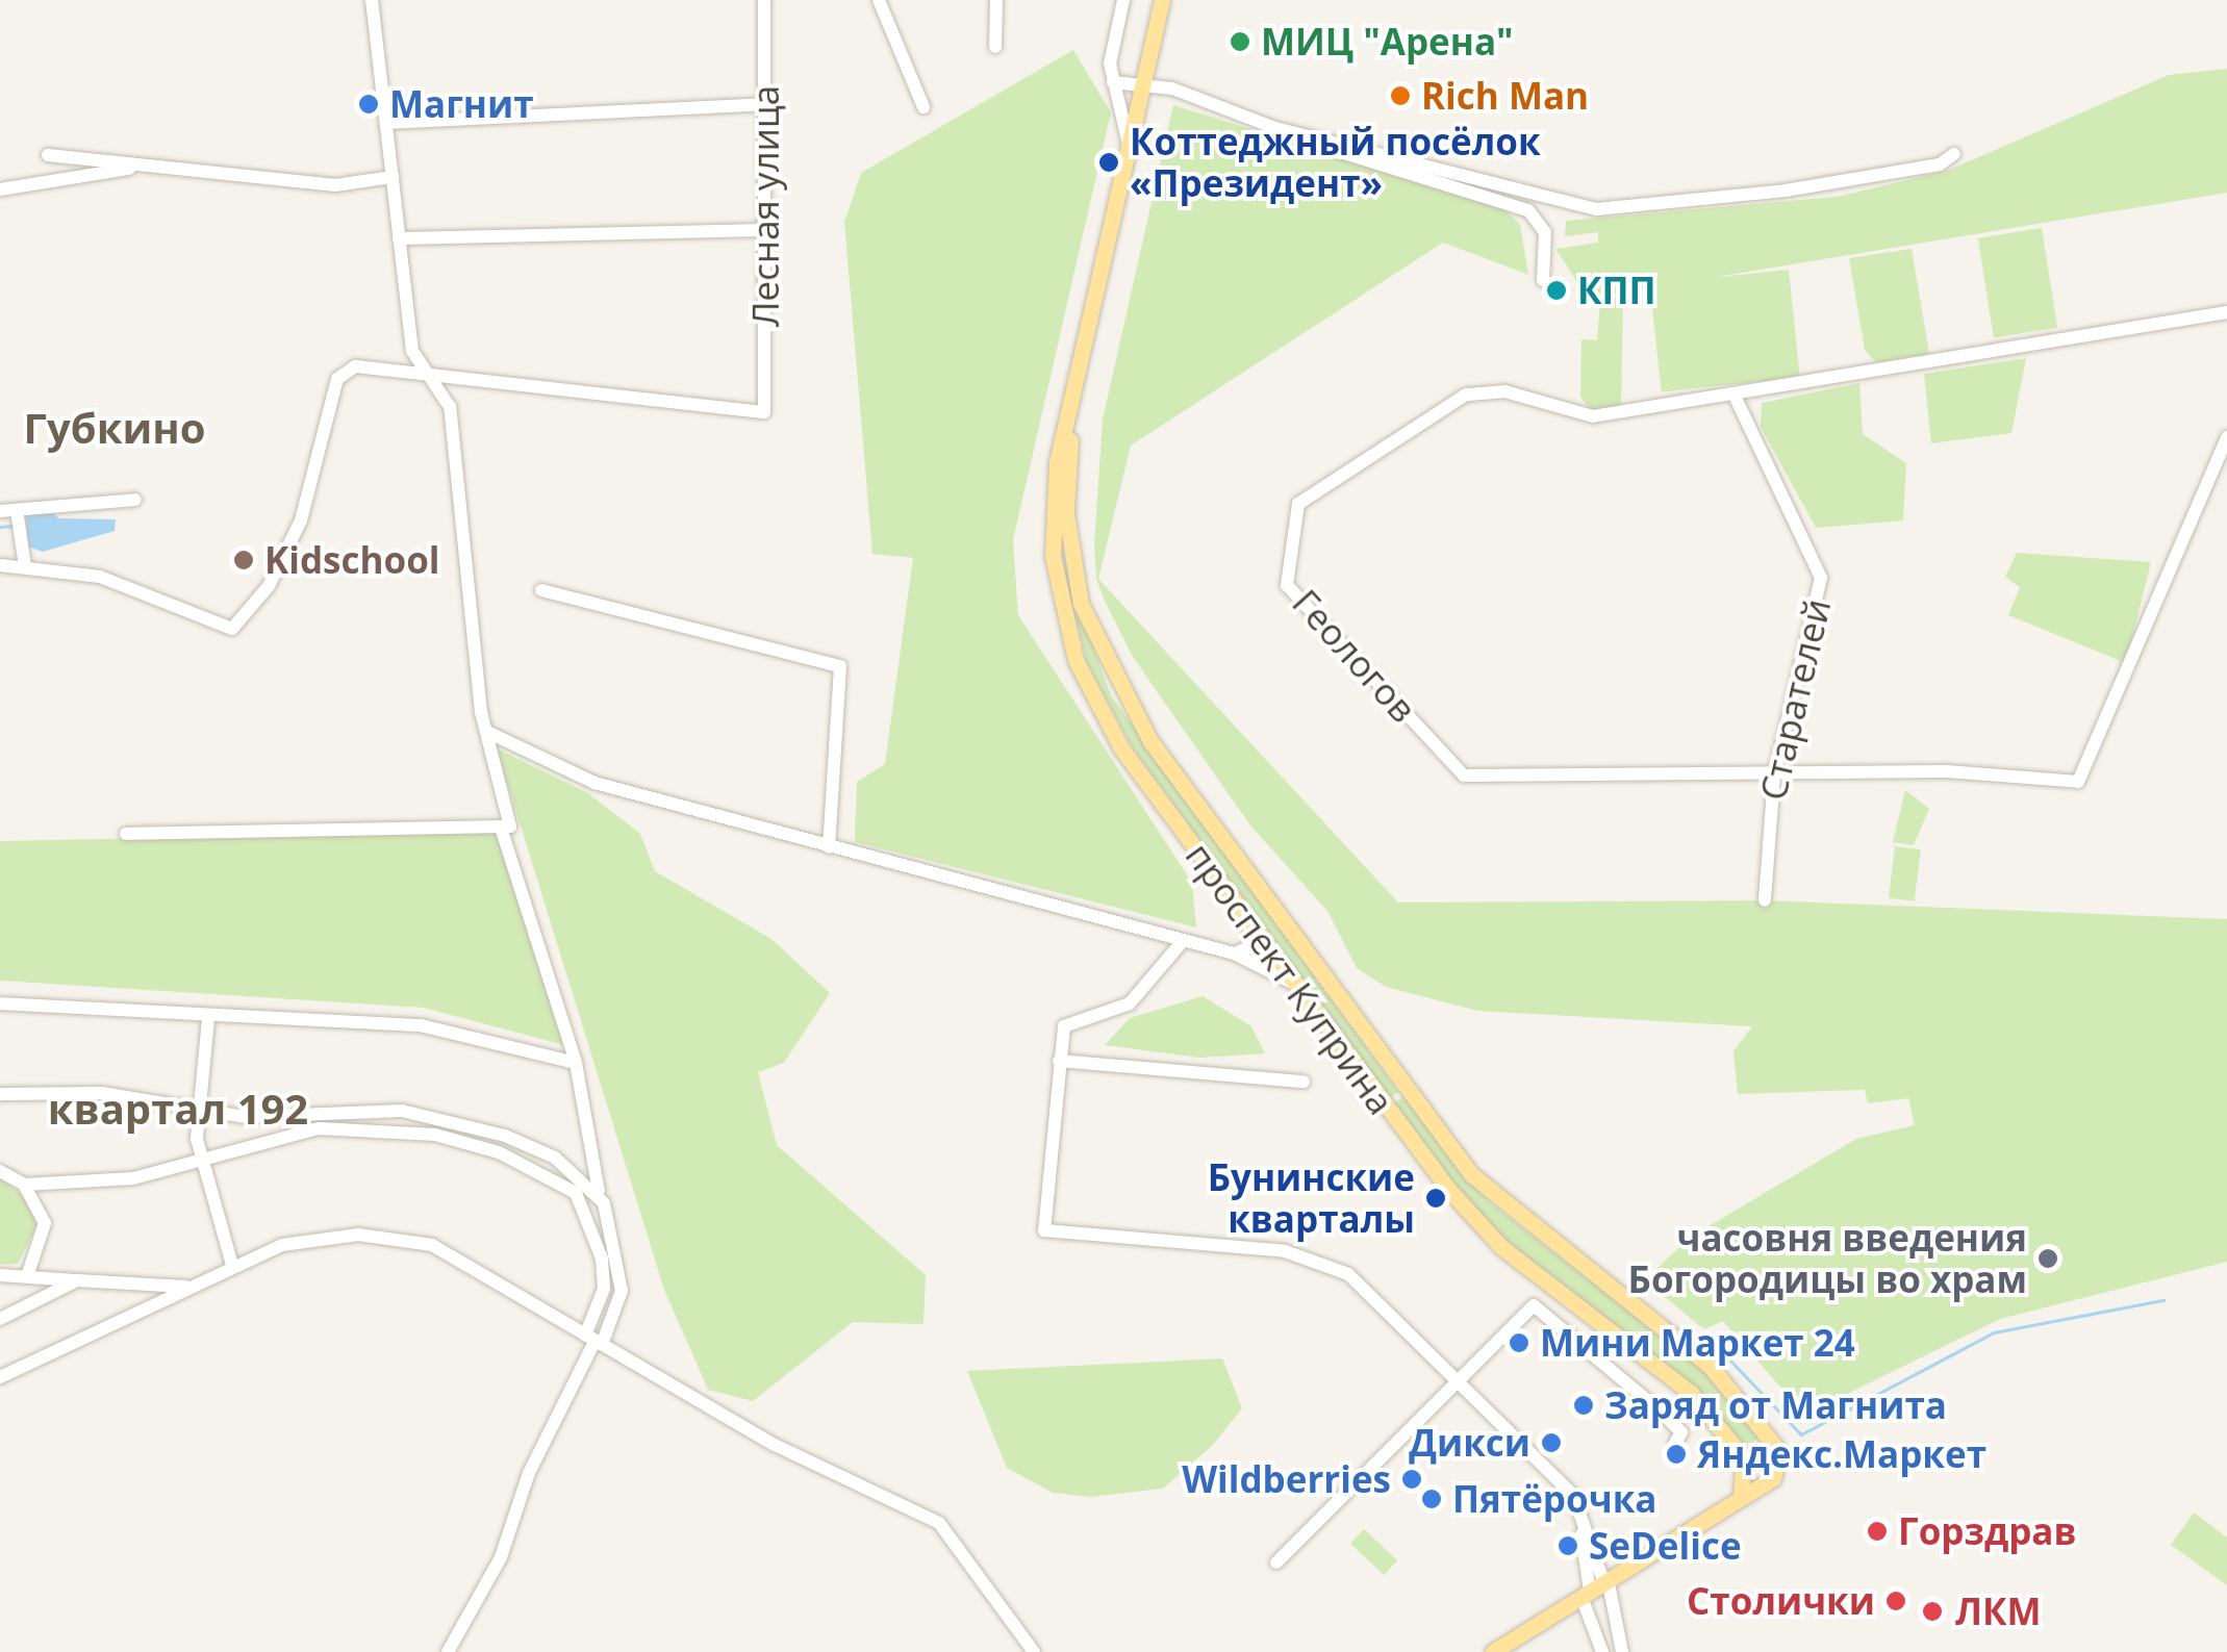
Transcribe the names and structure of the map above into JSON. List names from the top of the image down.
{
  "streets": {
    "main road": ["проспект Куприна"],
    "street": ["Лесная улица", "Геологов", "Старателей"]
  },
  "crossings": [
    ["Геологов", "Старателей"]
  ],
  "districts": ["Губкино", "квартал 192"],
  "places": [
    "МИЦ \"Арена\"",
    "Rich Man",
    "Магнит",
    "Коттеджный посёлок «Президент»",
    "КПП",
    "Kidschool",
    "Бунинские кварталы",
    "часовня введения Богородицы во храм",
    "Мини Маркет 24",
    "Заряд от Магнита",
    "Дикси",
    "Яндекс.Маркет",
    "Wildberries",
    "Пятёрочка",
    "Горздрав",
    "SeDelice",
    "Столички",
    "ЛКМ"
  ]
}
